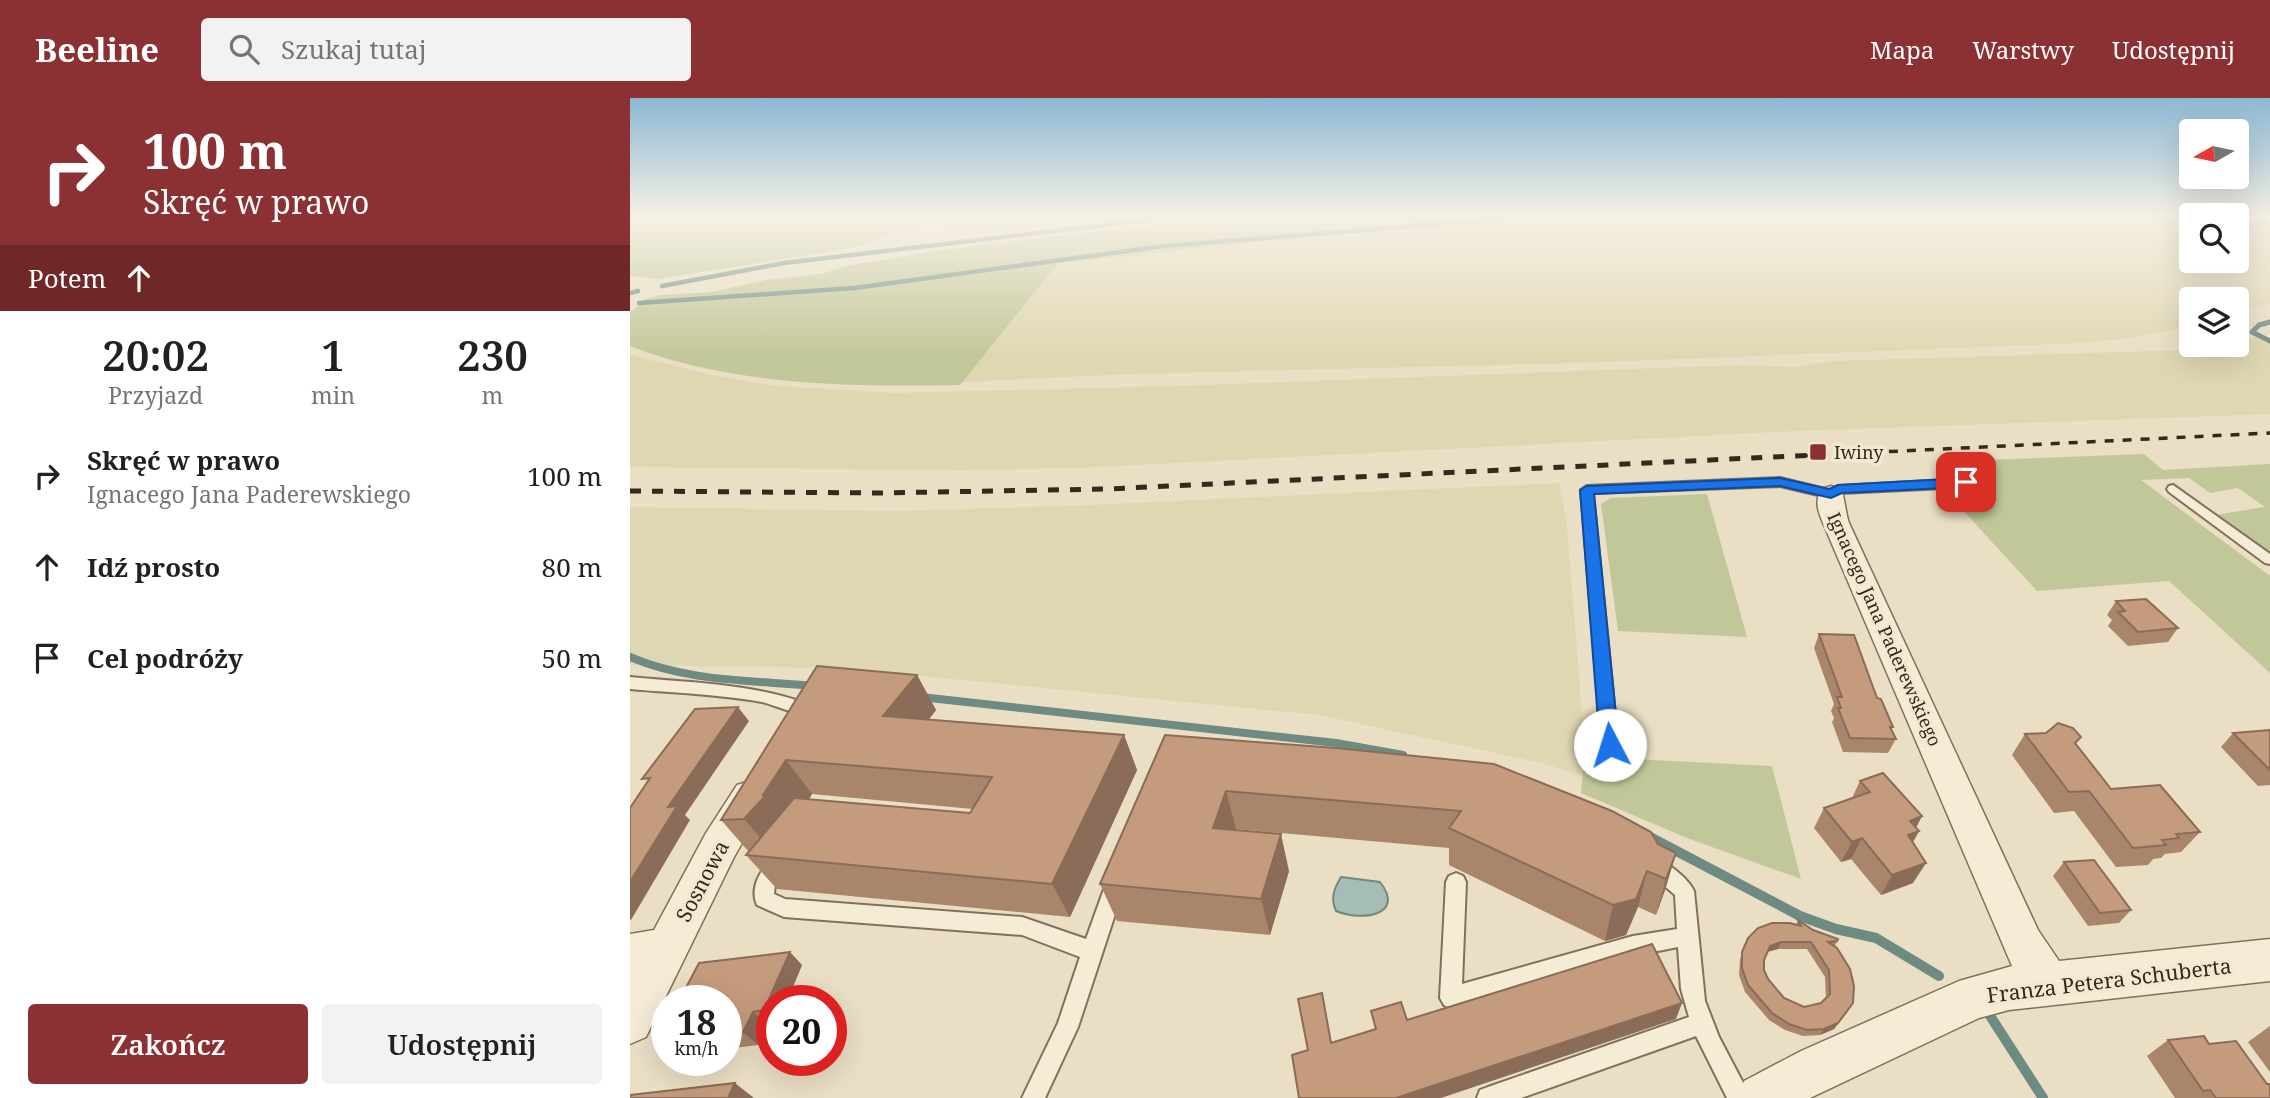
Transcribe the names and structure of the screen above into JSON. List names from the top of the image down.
{
  "streets": {
    "street": ["Ignacego Jana Paderewskiego", "Sosnowa", "Franza Petera Schuberta"]
  },
  "crossings": [
    ["Ignacego Jana Paderewskiego", "Franza Petera Schuberta"]
  ],
  "places": {
    "transit": ["Iwiny"]
  },
  "north": "left",
  "page": {
    "header": "Beeline",
    "search": "Szukaj tutaj",
    "nav": ["Mapa", "Warstwy", "Udostępnij"],
    "turn": ["100 m", "Skręć w prawo"],
    "then": "Potem",
    "eta": [
      "20:02",
      "Przyjazd",
      "1",
      "min",
      "230",
      "m"
    ],
    "list": [
      {
        "name": "Skręć w prawo",
        "note": "Ignacego Jana Paderewskiego",
        "value": "100 m"
      },
      {
        "name": "Idź prosto",
        "value": "80 m"
      },
      {
        "name": "Cel podróży",
        "value": "50 m"
      }
    ],
    "speed": "18 km/h",
    "limit": "20",
    "buttons": ["Zakończ", "Udostępnij"]
  }
}
